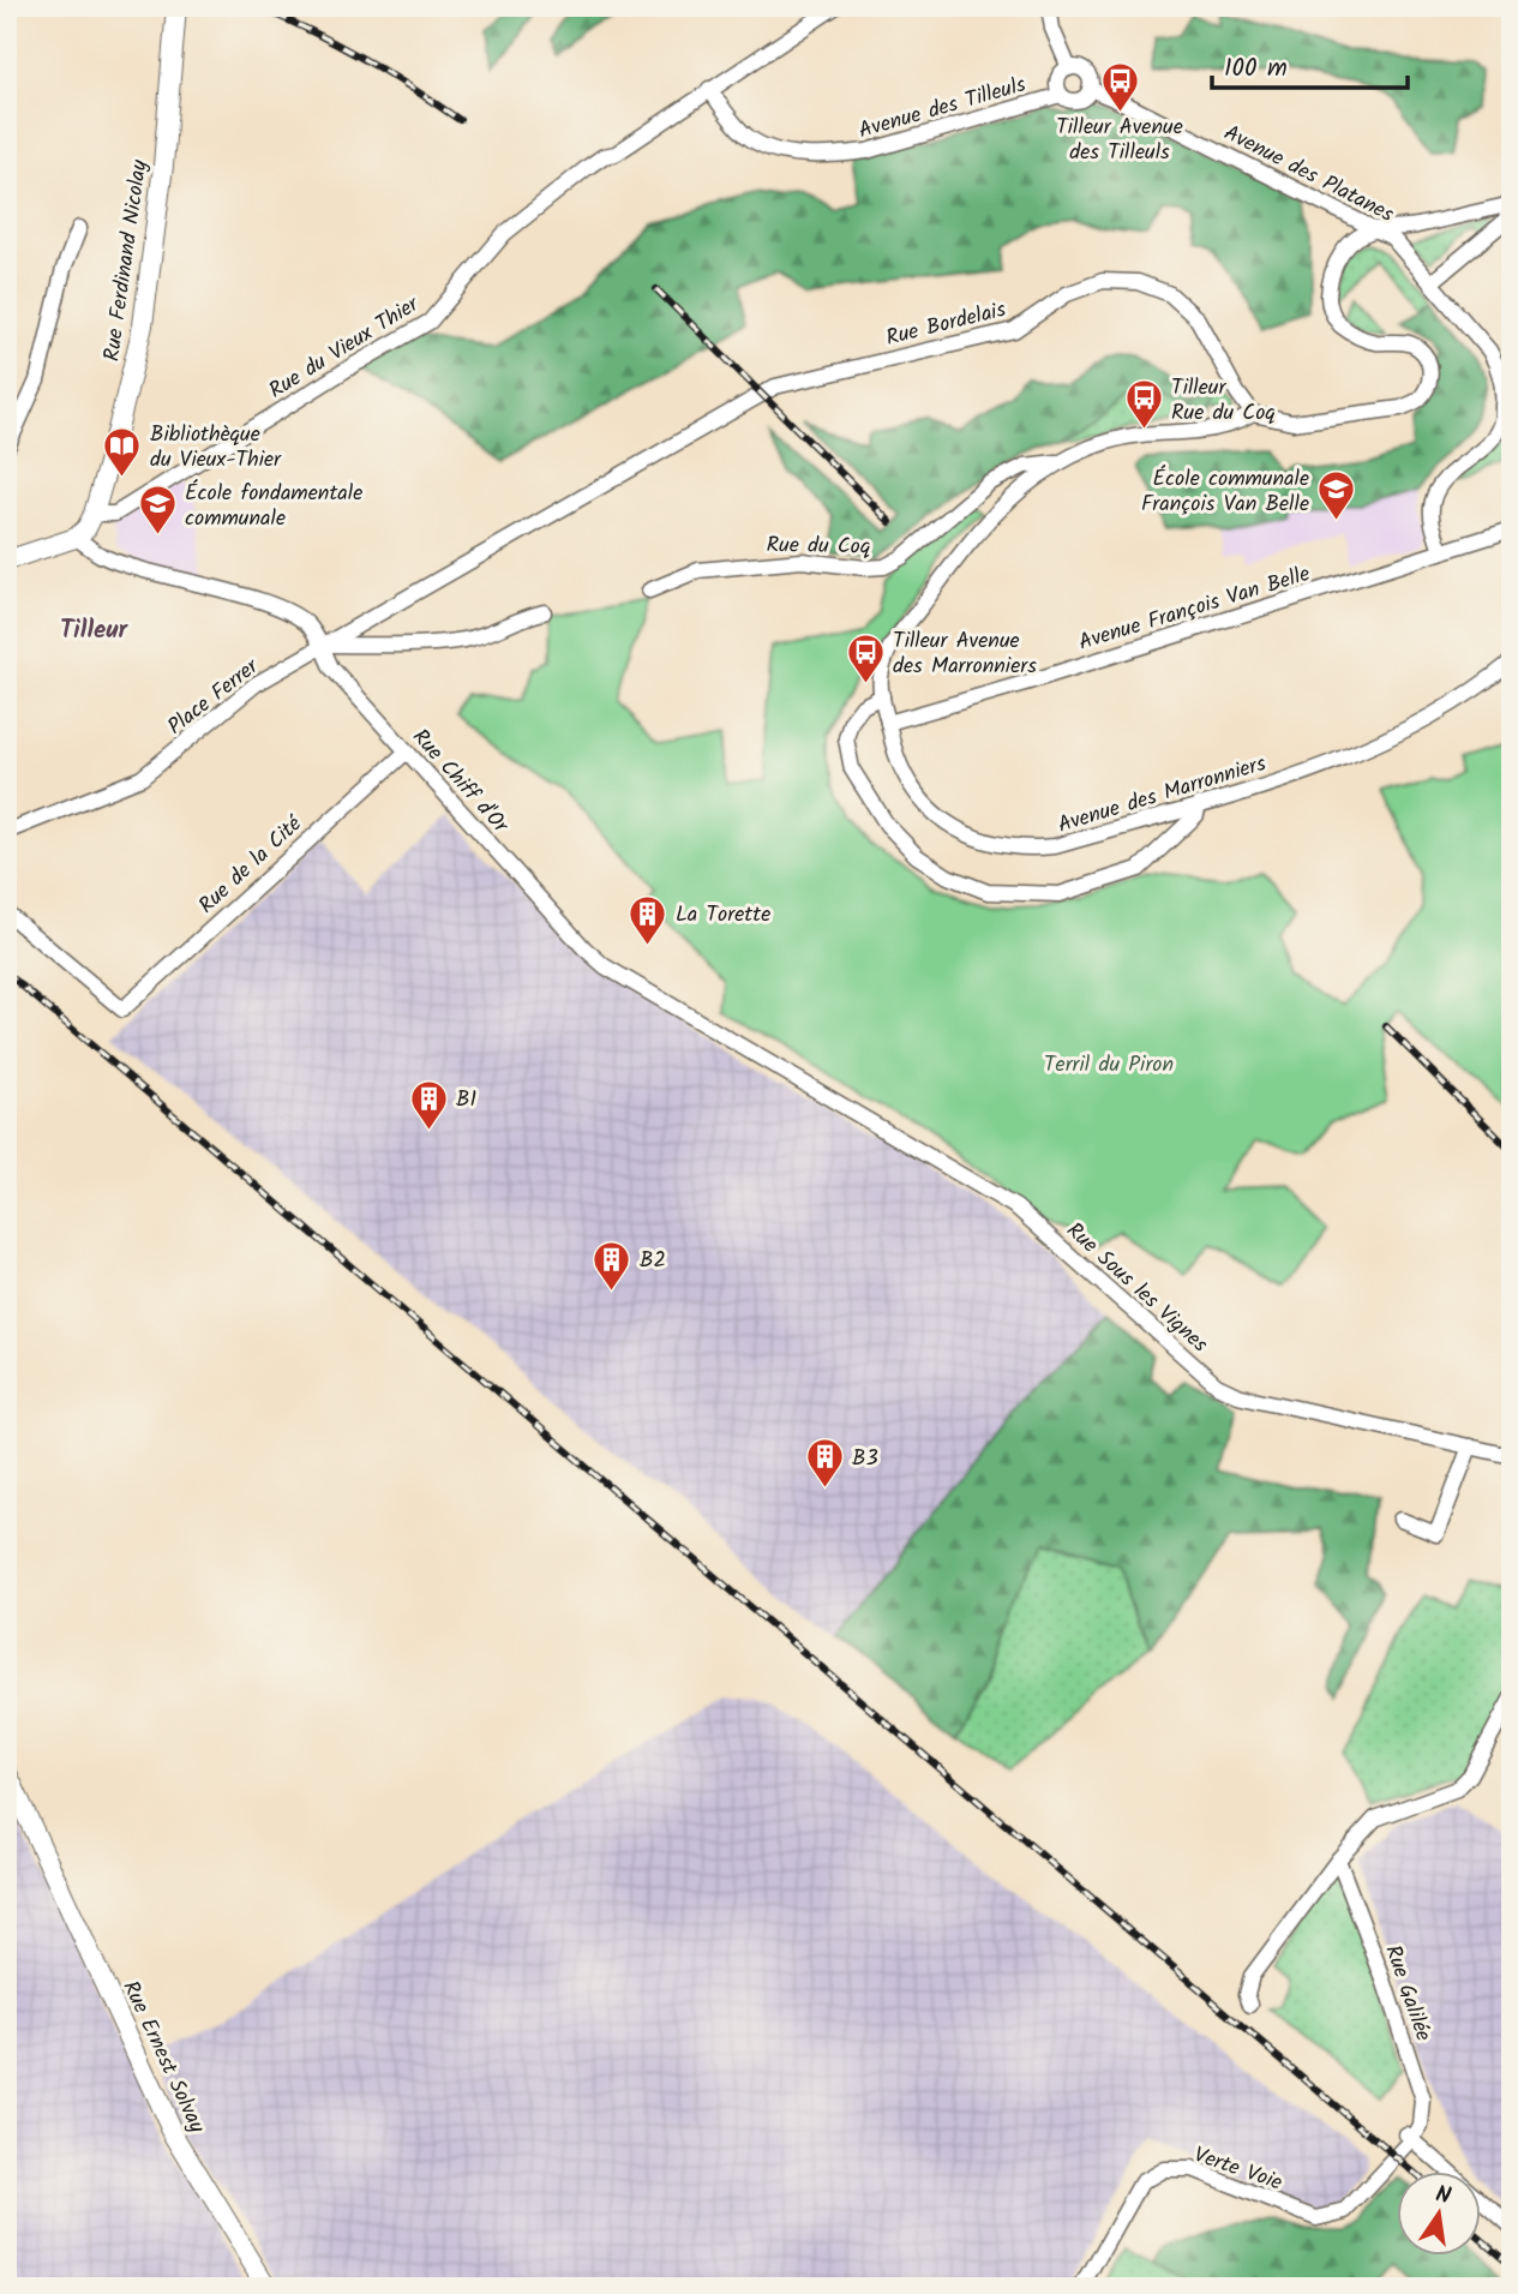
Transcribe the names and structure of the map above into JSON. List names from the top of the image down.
{
  "streets": {
    "street": [
      "Avenue des Tilleuls",
      "Avenue des Platanes",
      "Rue Ferdinand Nicolay",
      "Rue Bordelais",
      "Rue du Vieux Thier",
      "Rue du Coq",
      "Avenue François Van Belle",
      "Place Ferrer",
      "Rue Chiff d'Or",
      "Avenue des Marronniers",
      "Rue de la Cité",
      "Rue Sous les Vignes",
      "Rue Galilée",
      "Rue Ernest Solvay",
      "Verte Voie"
    ]
  },
  "crossings": [
    ["Avenue des Tilleuls", "Avenue des Platanes"],
    ["Avenue des Tilleuls", "Rue du Vieux Thier"],
    ["Avenue des Platanes", "Avenue François Van Belle"],
    ["Rue Ferdinand Nicolay", "Rue du Vieux Thier"],
    ["Rue Ferdinand Nicolay", "Rue Chiff d'Or"],
    ["Rue Bordelais", "Place Ferrer"],
    ["Rue Bordelais", "Rue Chiff d'Or"],
    ["Rue Bordelais", "Avenue des Marronniers"],
    ["Rue du Coq", "Avenue des Marronniers"],
    ["Avenue François Van Belle", "Avenue des Marronniers"],
    ["Place Ferrer", "Rue Chiff d'Or"],
    ["Rue Chiff d'Or", "Rue de la Cité"],
    ["Rue Chiff d'Or", "Rue Sous les Vignes"],
    ["Rue Galilée", "Verte Voie"]
  ],
  "districts": ["Tilleur"],
  "parks": ["Terril du Piron"],
  "places": {
    "bus stop": ["Tilleur Avenue des Tilleuls", "Tilleur Rue du Coq", "Tilleur Avenue des Marronniers"],
    "library": ["Bibliothèque du Vieux-Thier"],
    "school or university": ["École communale François Van Belle", "École fondamentale communale"],
    "building": [
      "La Torette",
      "B1",
      "B2",
      "B3"
    ]
  },
  "scale_bar": "100 m",
  "north": "top"
}
